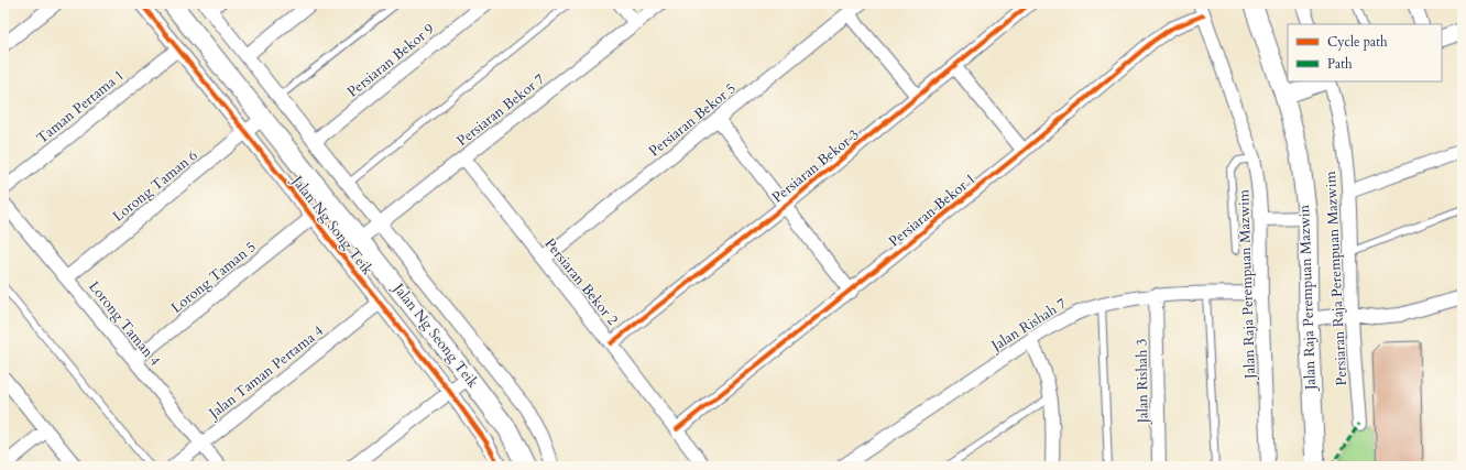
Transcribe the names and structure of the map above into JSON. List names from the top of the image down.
{
  "streets": {
    "main road": ["Jalan Raja Perempuan Mazwin", "Jalan Ng Seong Teik"],
    "street": [
      "Persiaran Bekor 9",
      "Taman Pertama 1",
      "Persiaran Bekor 7",
      "Persiaran Bekor 5",
      "Persiaran Bekor 3",
      "Lorong Taman 6",
      "Persiaran Bekor 1",
      "Jalan Ng Song Teik",
      "Lorong Taman 5",
      "Persiaran Raja Perempuan Mazwim",
      "Persiaran Bekor 2",
      "Jalan Raja Perempuan Mazwim",
      "Lorong Taman 4",
      "Jalan Rishah 7",
      "Jalan Taman Pertama 4",
      "Jalan Rishah 3"
    ]
  },
  "crossings": [
    ["Persiaran Bekor 9", "Jalan Ng Seong Teik"],
    ["Taman Pertama 1", "Jalan Ng Song Teik"],
    ["Persiaran Bekor 7", "Persiaran Bekor 2"],
    ["Persiaran Bekor 7", "Jalan Ng Seong Teik"],
    ["Persiaran Bekor 5", "Persiaran Bekor 2"],
    ["Persiaran Bekor 3", "Persiaran Bekor 2"],
    ["Lorong Taman 6", "Jalan Ng Song Teik"],
    ["Lorong Taman 6", "Lorong Taman 4"],
    ["Lorong Taman 6", "Jalan Ng Seong Teik"],
    ["Persiaran Bekor 1", "Persiaran Bekor 2"],
    ["Persiaran Bekor 1", "Jalan Raja Perempuan Mazwim"],
    ["Jalan Ng Song Teik", "Lorong Taman 5"],
    ["Jalan Ng Song Teik", "Jalan Taman Pertama 4"],
    ["Lorong Taman 5", "Lorong Taman 4"],
    ["Jalan Raja Perempuan Mazwim", "Jalan Rishah 7"],
    ["Lorong Taman 4", "Jalan Taman Pertama 4"],
    ["Jalan Rishah 7", "Jalan Rishah 3"]
  ],
  "legend": ["Cycle path", "Path"]
}
